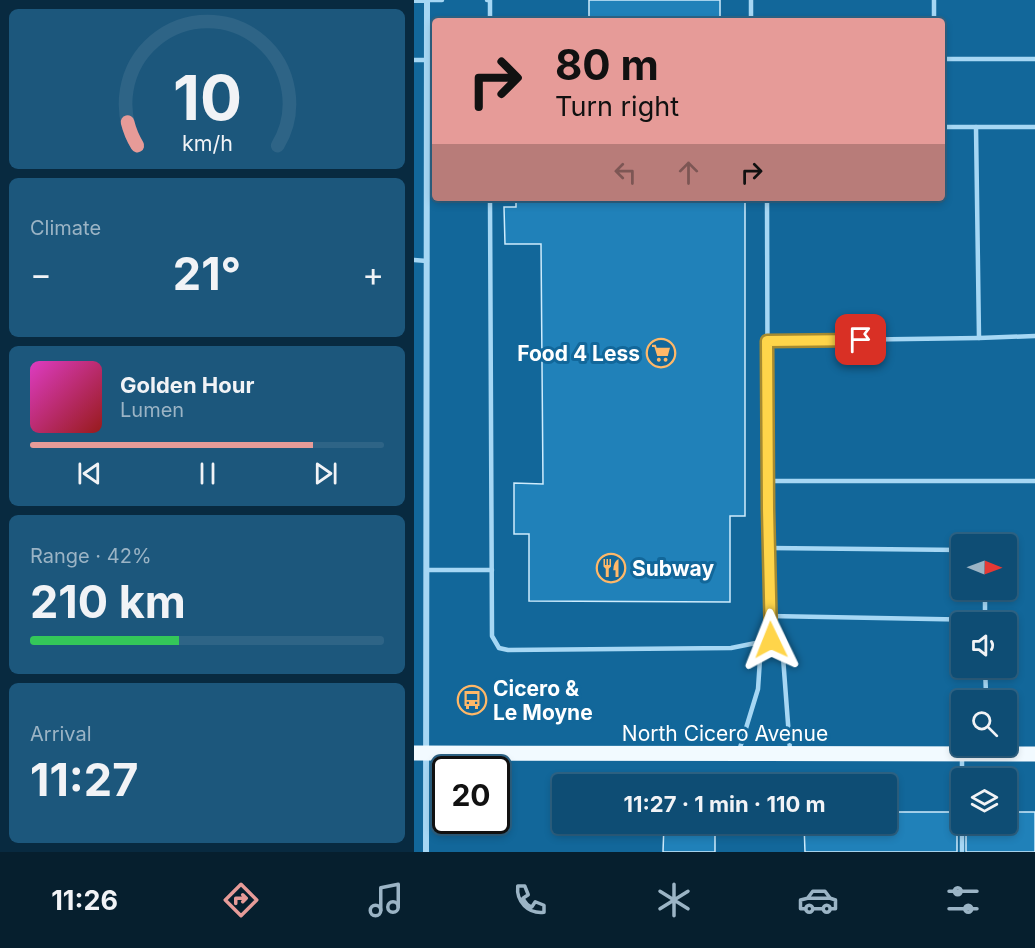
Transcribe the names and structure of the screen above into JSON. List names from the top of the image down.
{
  "streets": {
    "main road": ["North Cicero Avenue"]
  },
  "places": {
    "supermarket": ["Food 4 Less"],
    "restaurant": ["Subway"],
    "bus stop": ["Cicero & Le Moyne"]
  },
  "north": "right",
  "page": {
    "turn": ["80 m", "Turn right"],
    "tile": [
      "Climate",
      ["Range · 42%", "210 km"],
      ["Arrival", "11:27"]
    ],
    "heat": ["−", "21°", "+"],
    "song": ["Golden Hour", "Lumen"],
    "limit": "20",
    "trip": "11:27 · 1 min · 110 m",
    "tabs": "11:26",
    "gauge": ["10", "km/h"]
  }
}
